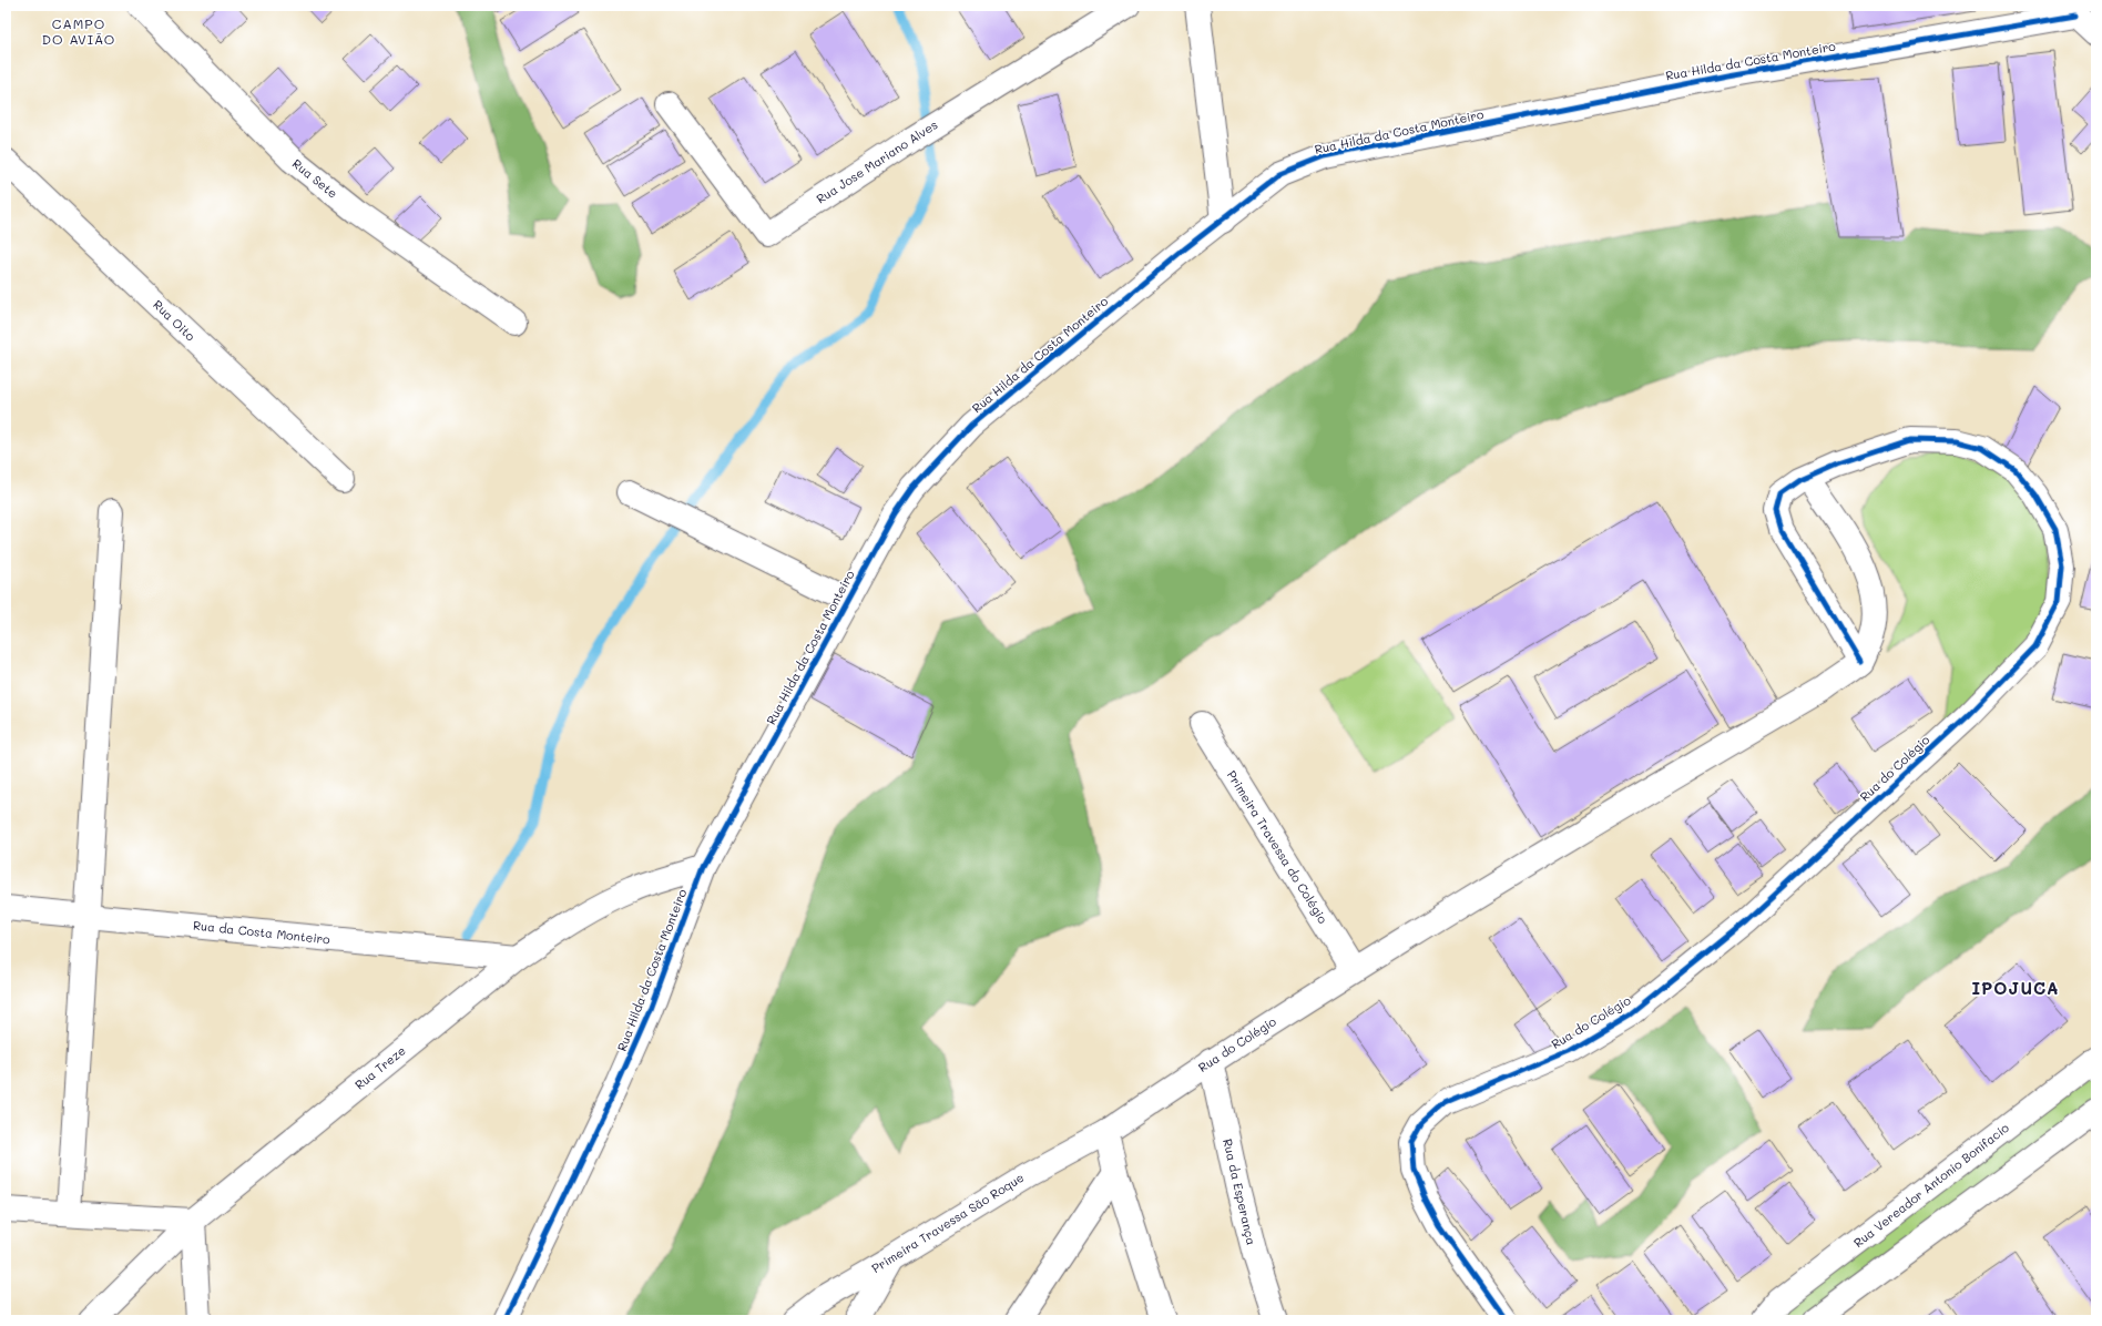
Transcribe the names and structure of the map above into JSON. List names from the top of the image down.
{
  "streets": {
    "street": [
      "Rua Hilda da Costa Monteiro",
      "Rua Jose Mariano Alves",
      "Rua Sete",
      "Rua Oito",
      "Rua do Colégio",
      "Primeira Travessa do Colégio",
      "Rua da Costa Monteiro",
      "Rua Treze",
      "Rua Vereador Antonio Bonifacio",
      "Rua da Esperança",
      "Primeira Travessa São Roque"
    ]
  },
  "crossings": [
    ["Rua Hilda da Costa Monteiro", "Rua Treze"],
    ["Rua do Colégio", "Primeira Travessa do Colégio"],
    ["Rua do Colégio", "Rua da Esperança"],
    ["Rua do Colégio", "Primeira Travessa São Roque"],
    ["Rua da Costa Monteiro", "Rua Treze"]
  ],
  "districts": ["CAMPO DO AVIÃO", "IPOJUCA"]
}
